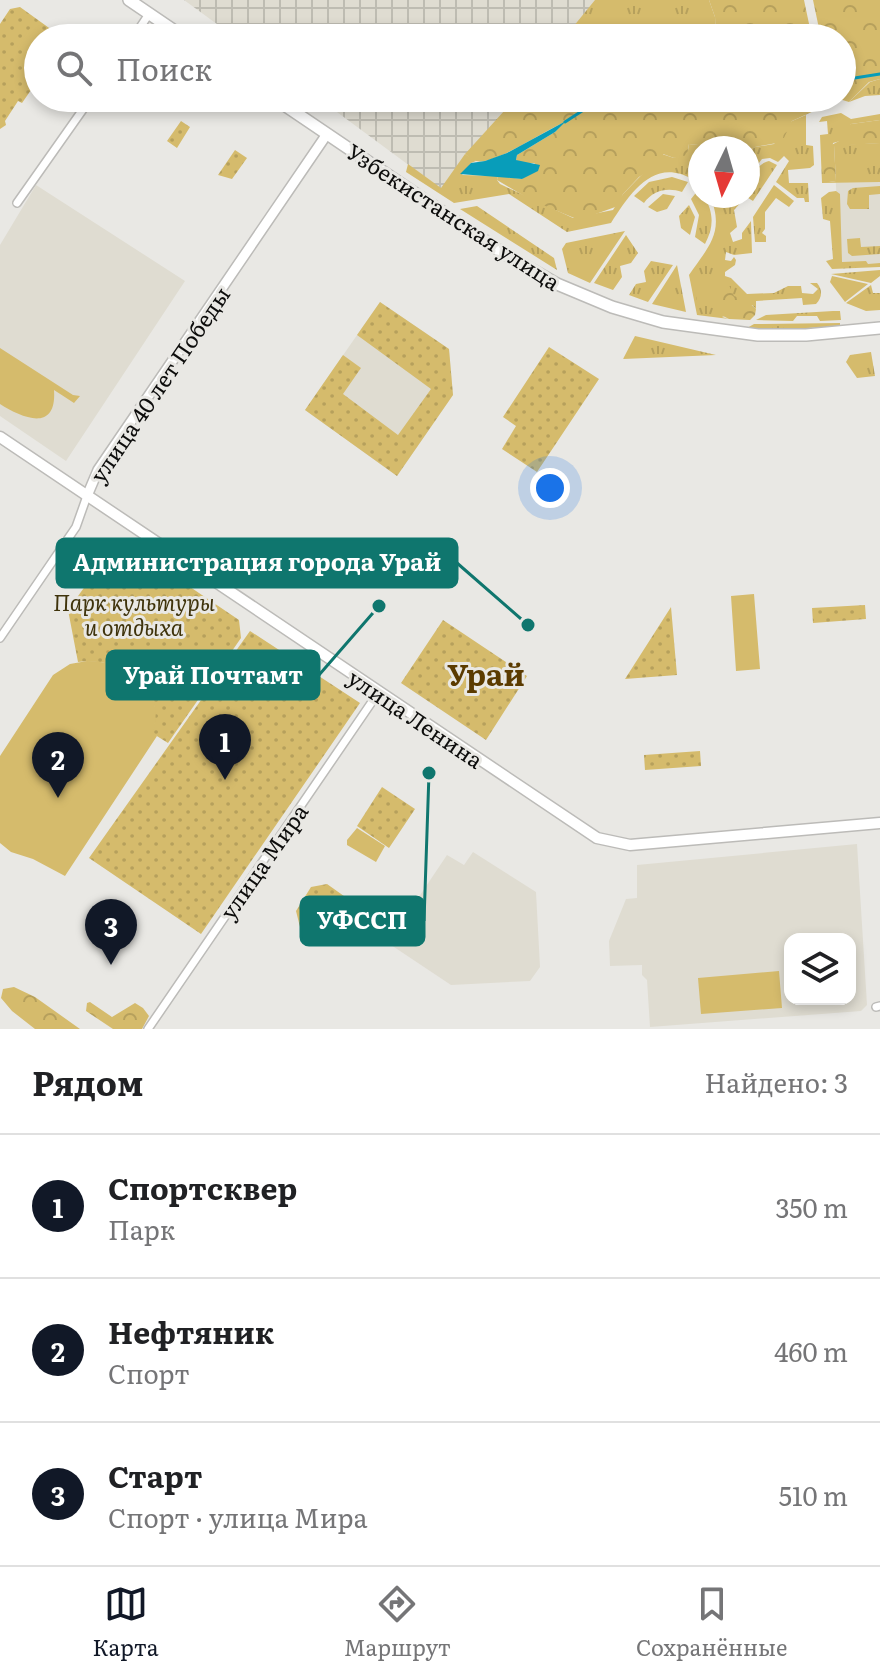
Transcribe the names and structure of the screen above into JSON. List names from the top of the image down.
{
  "streets": {
    "main road": ["Узбекистанская улица", "улица Ленина"],
    "street": ["улица 40 лет Победы", "улица Мира"]
  },
  "crossings": [
    ["Узбекистанская улица", "улица 40 лет Победы"],
    ["улица 40 лет Победы", "улица Ленина"],
    ["улица Ленина", "улица Мира"]
  ],
  "districts": ["Урай"],
  "parks": ["Парк культуры и отдыха"],
  "places": ["Урай Почтамт", "Администрация города Урай", "УФССП"],
  "north": "bottom",
  "page": {
    "search": "Поиск",
    "pins": ["1", "2", "3"],
    "heading": ["Рядом", "Найдено: 3"],
    "list": [
      {
        "mark": "1",
        "name": "Спортсквер",
        "note": "Парк",
        "value": "350 m"
      },
      {
        "mark": "2",
        "name": "Нефтяник",
        "note": "Спорт",
        "value": "460 m"
      },
      {
        "mark": "3",
        "name": "Старт",
        "note": "Спорт · улица Мира",
        "value": "510 m"
      }
    ],
    "nav": ["Карта", "Маршрут", "Сохранённые"]
  }
}
